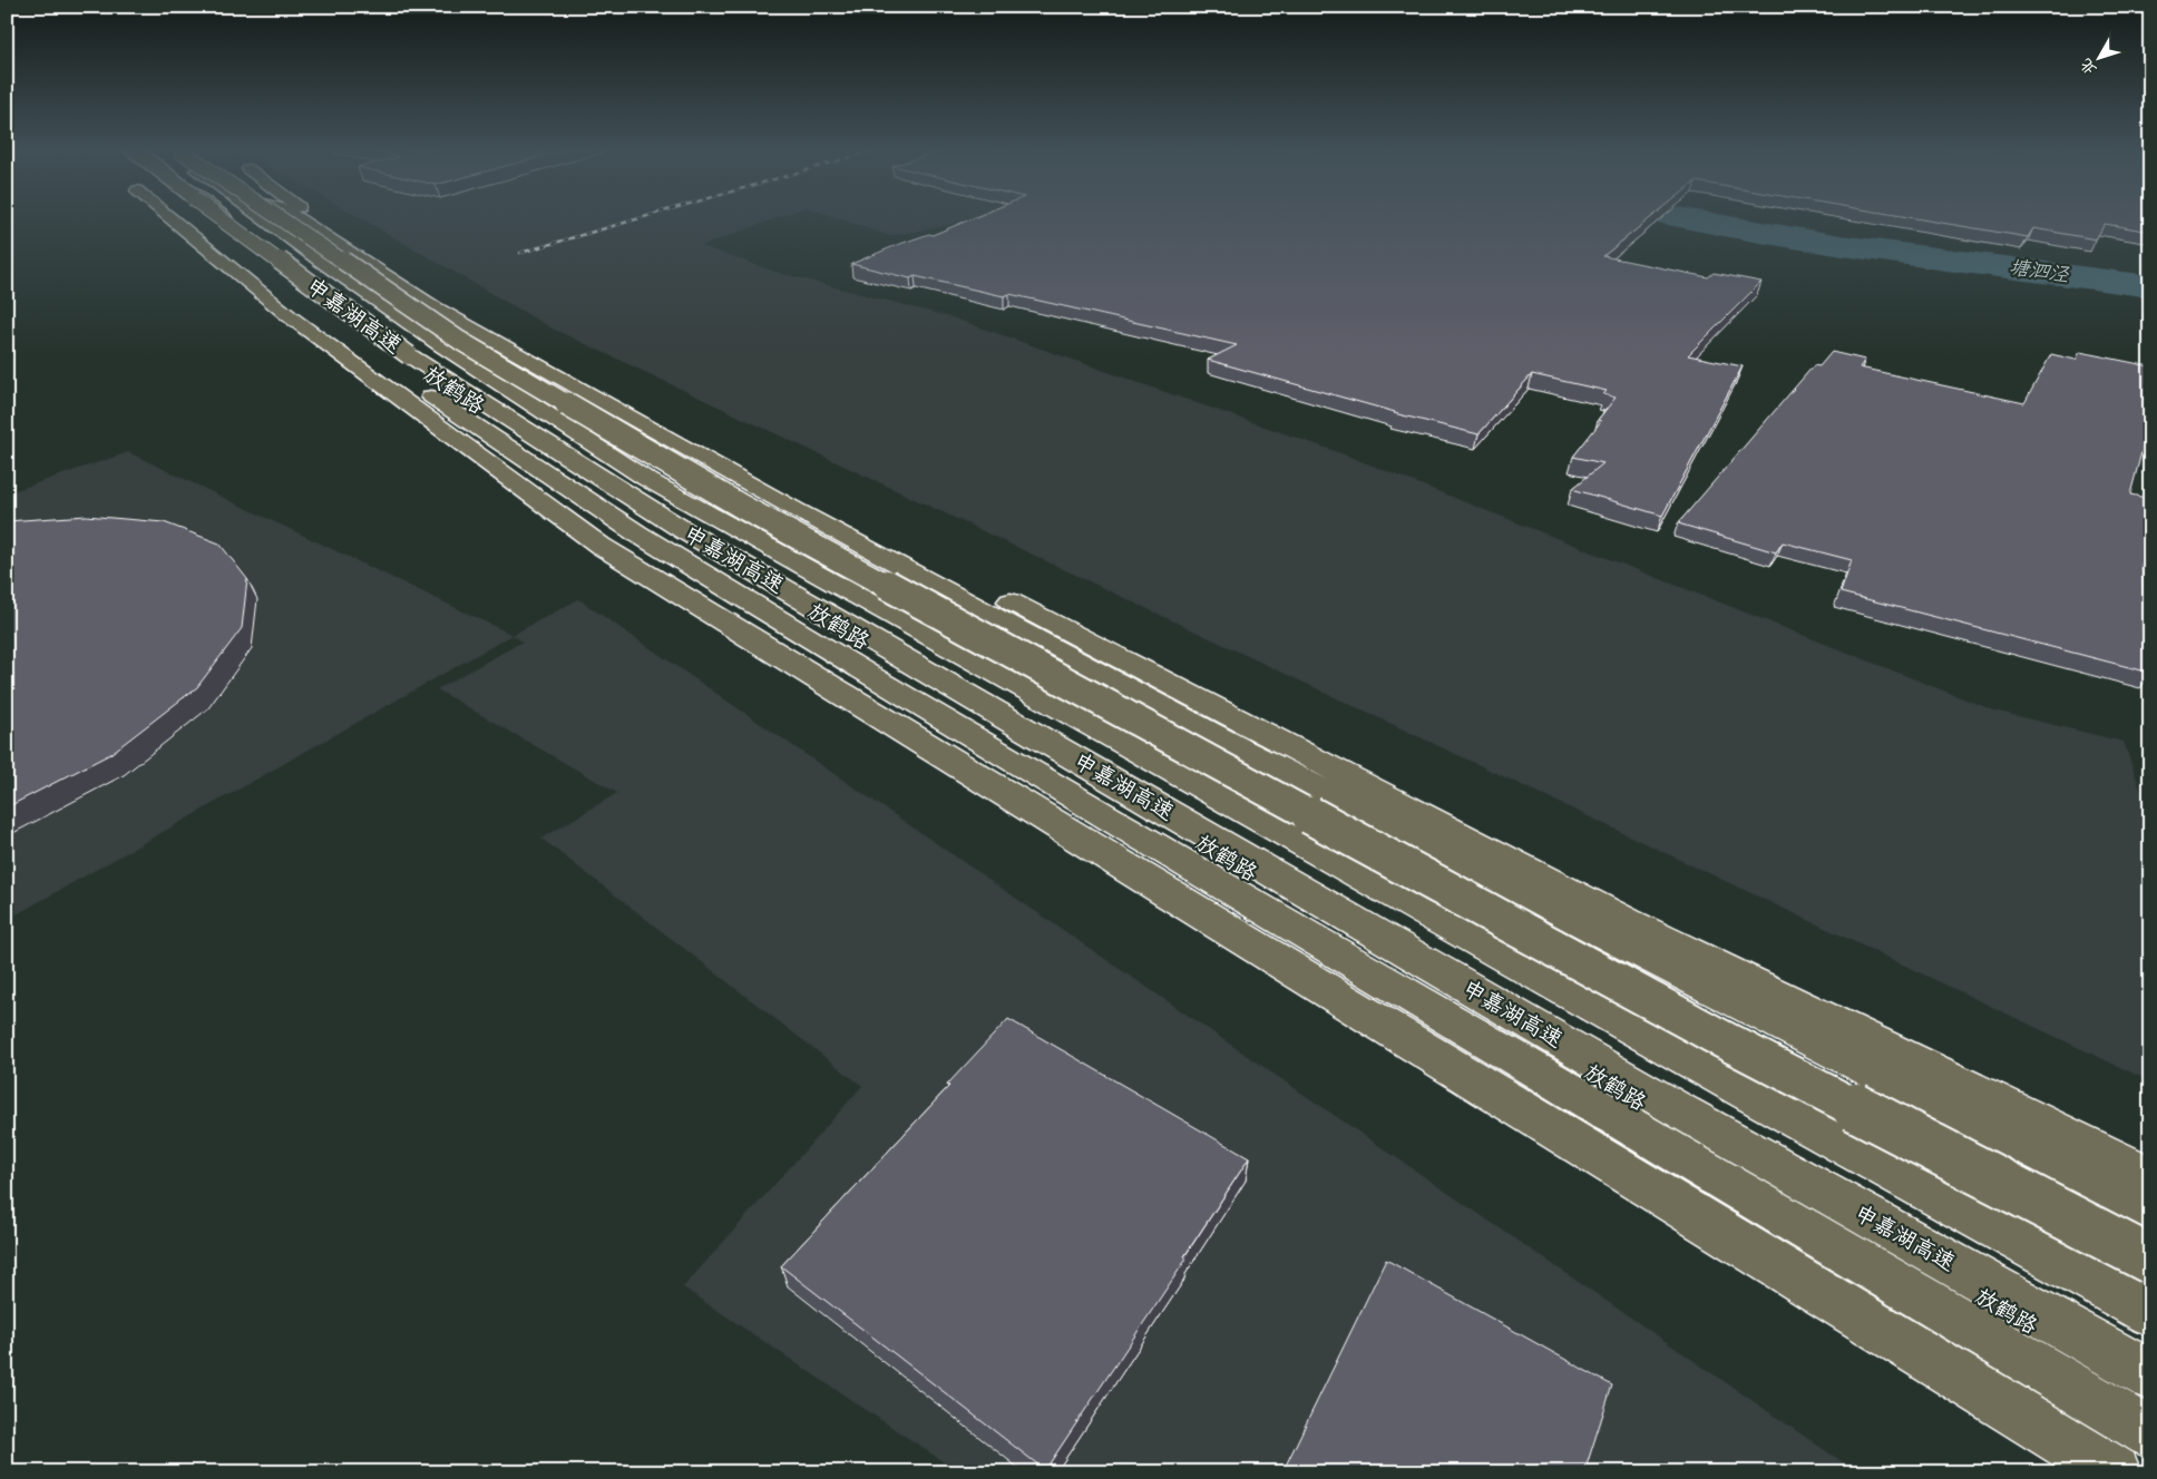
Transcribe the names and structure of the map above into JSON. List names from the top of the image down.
{
  "streets": {
    "main road": ["申嘉湖高速", "放鹤路"]
  },
  "water": ["塘泗泾"],
  "north": "bottom left"
}
